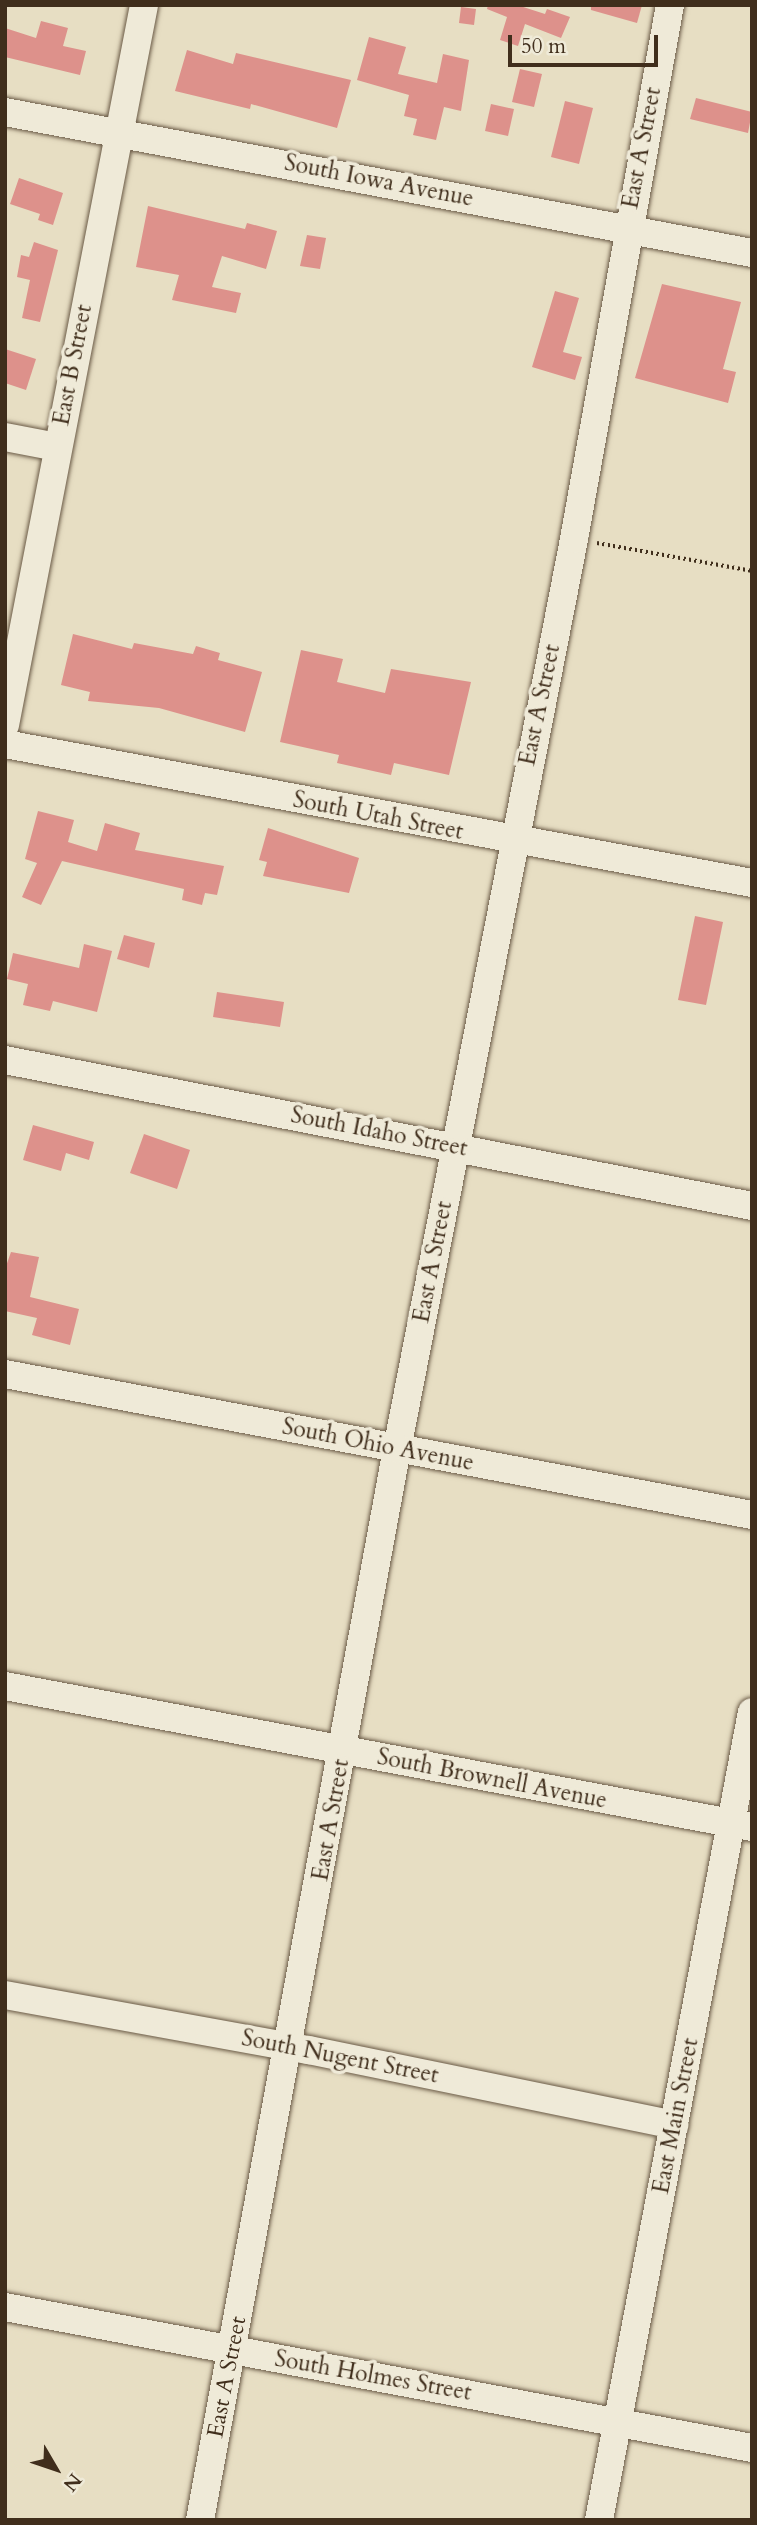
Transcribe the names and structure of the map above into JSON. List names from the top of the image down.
{
  "streets": {
    "street": [
      "East A Street",
      "South Iowa Avenue",
      "East B Street",
      "South Utah Street",
      "South Idaho Street",
      "South Ohio Avenue",
      "South Brownell Avenue",
      "South Nugent Street",
      "East Main Street",
      "South Holmes Street"
    ]
  },
  "crossings": [
    ["East A Street", "South Iowa Avenue"],
    ["East A Street", "South Utah Street"],
    ["East A Street", "South Idaho Street"],
    ["East A Street", "South Ohio Avenue"],
    ["East A Street", "South Brownell Avenue"],
    ["East A Street", "South Nugent Street"],
    ["East A Street", "South Holmes Street"],
    ["South Iowa Avenue", "East B Street"],
    ["South Brownell Avenue", "East Main Street"],
    ["South Nugent Street", "East Main Street"],
    ["East Main Street", "South Holmes Street"]
  ],
  "scale_bar": "50 m",
  "north": "bottom right"
}
